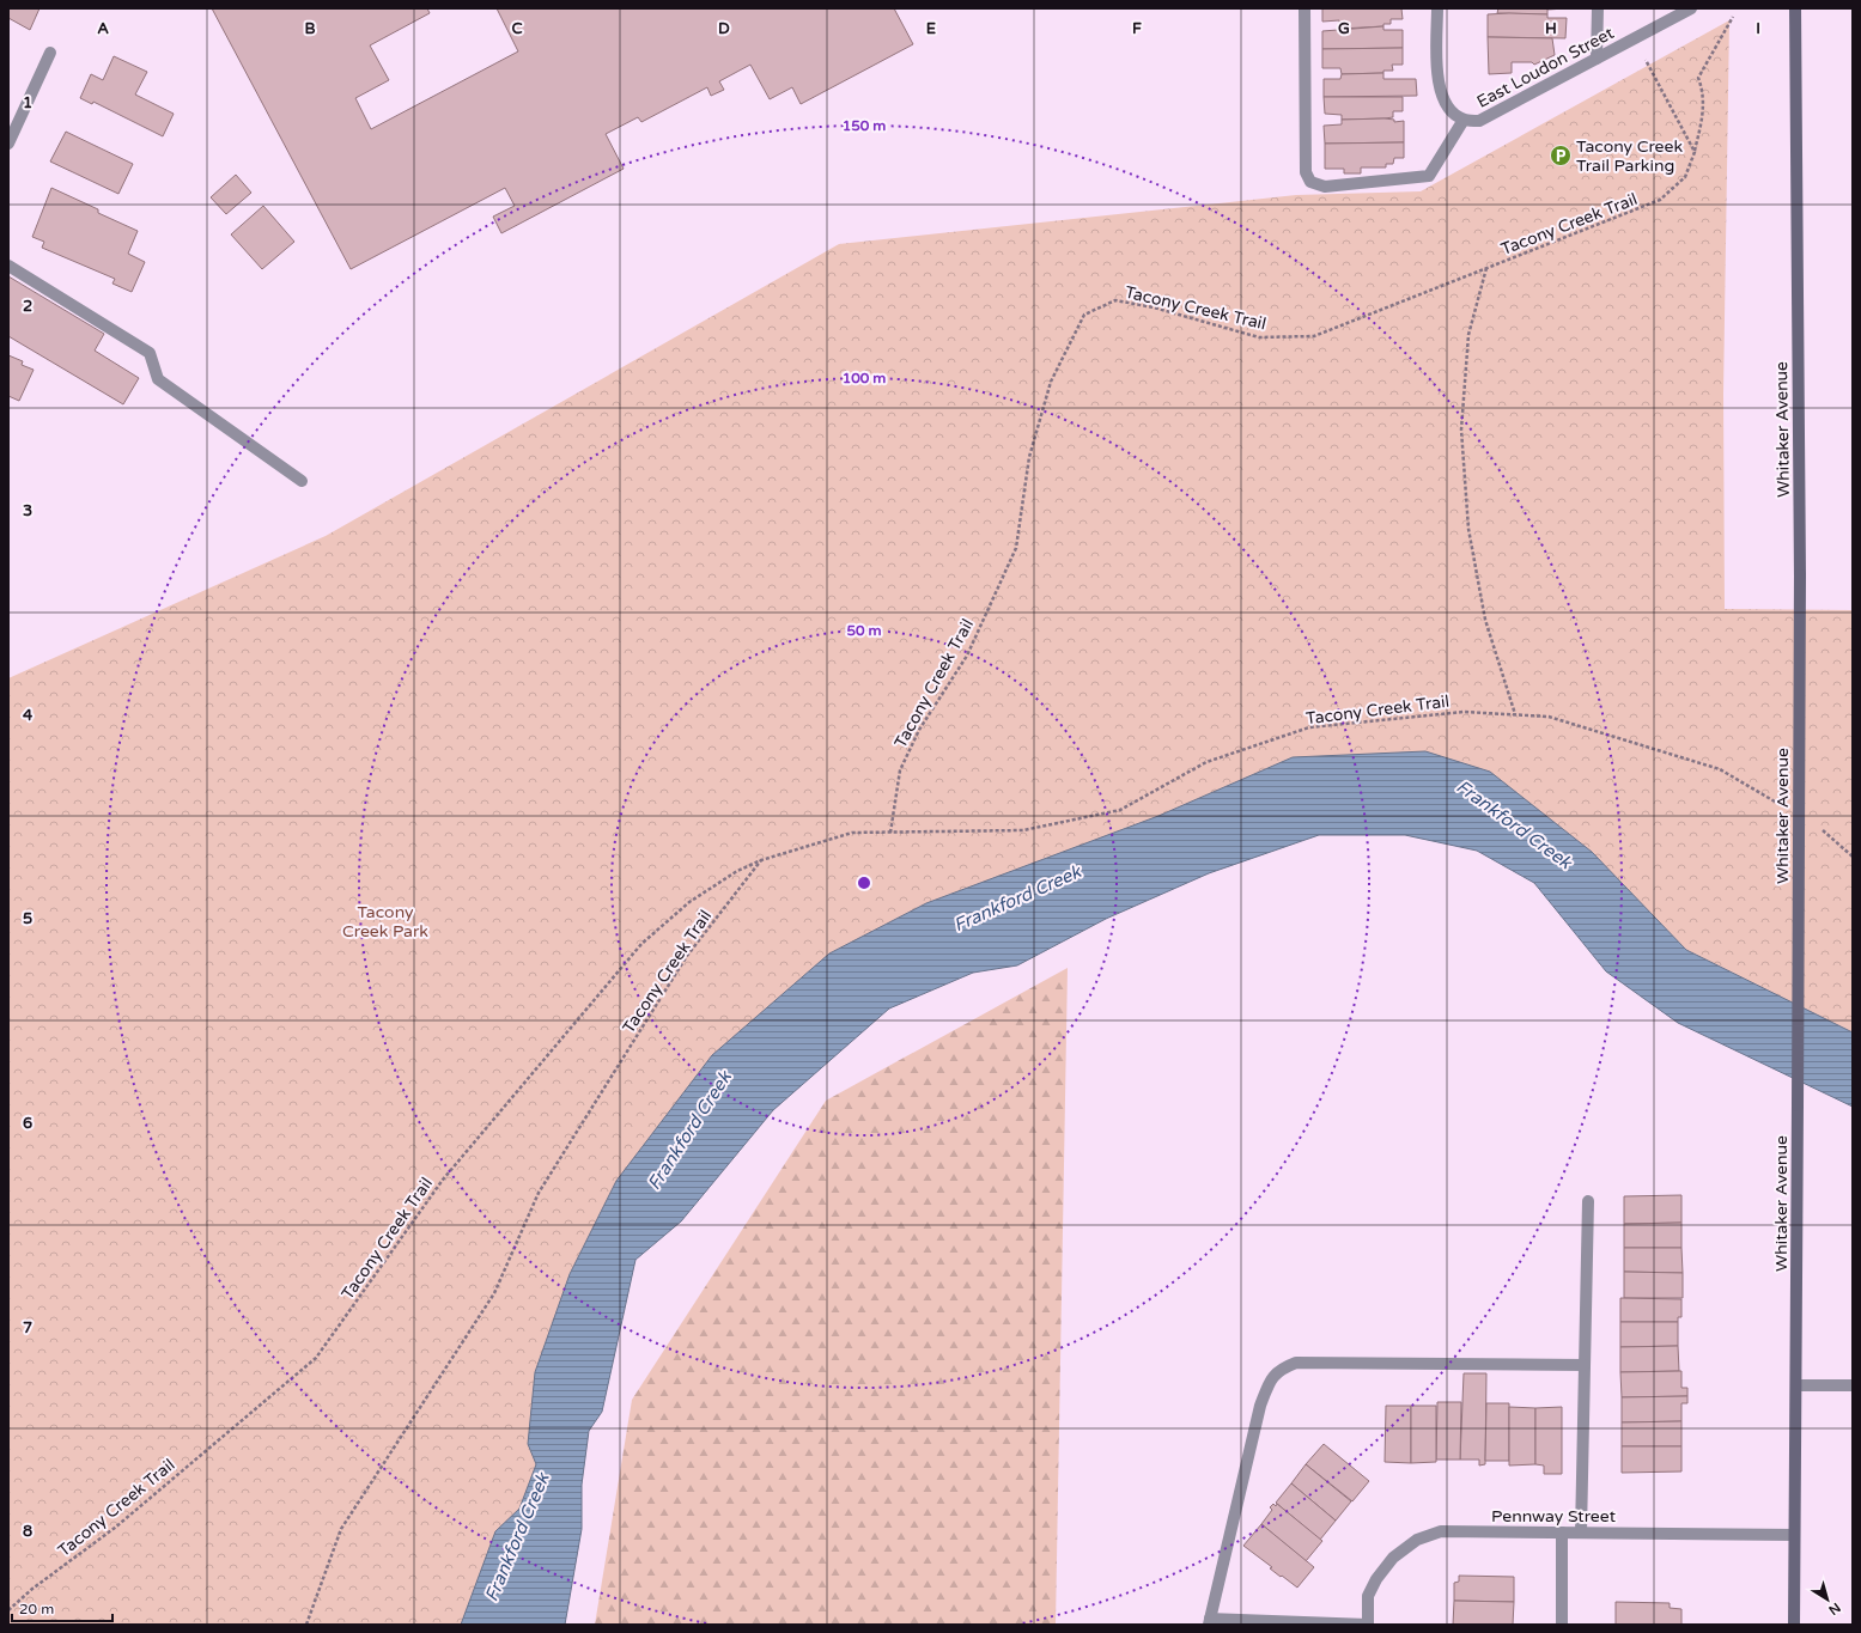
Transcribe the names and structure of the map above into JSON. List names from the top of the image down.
{
  "streets": {
    "main road": ["Whitaker Avenue"],
    "street": ["East Loudon Street", "Pennway Street"],
    "path": ["Tacony Creek Trail"]
  },
  "crossings": [
    ["Whitaker Avenue", "Pennway Street"]
  ],
  "water": ["Frankford Creek"],
  "parks": ["Tacony Creek Park"],
  "places": {
    "parking": ["Tacony Creek Trail Parking"]
  },
  "scale_bar": "20 m",
  "north": "bottom right",
  "grid": {
    "columns": [
      "A",
      "B",
      "C",
      "D",
      "E",
      "F",
      "G",
      "H",
      "I"
    ],
    "rows": [
      "1",
      "2",
      "3",
      "4",
      "5",
      "6",
      "7",
      "8"
    ]
  },
  "rings": ["150 m", "100 m", "50 m"]
}
